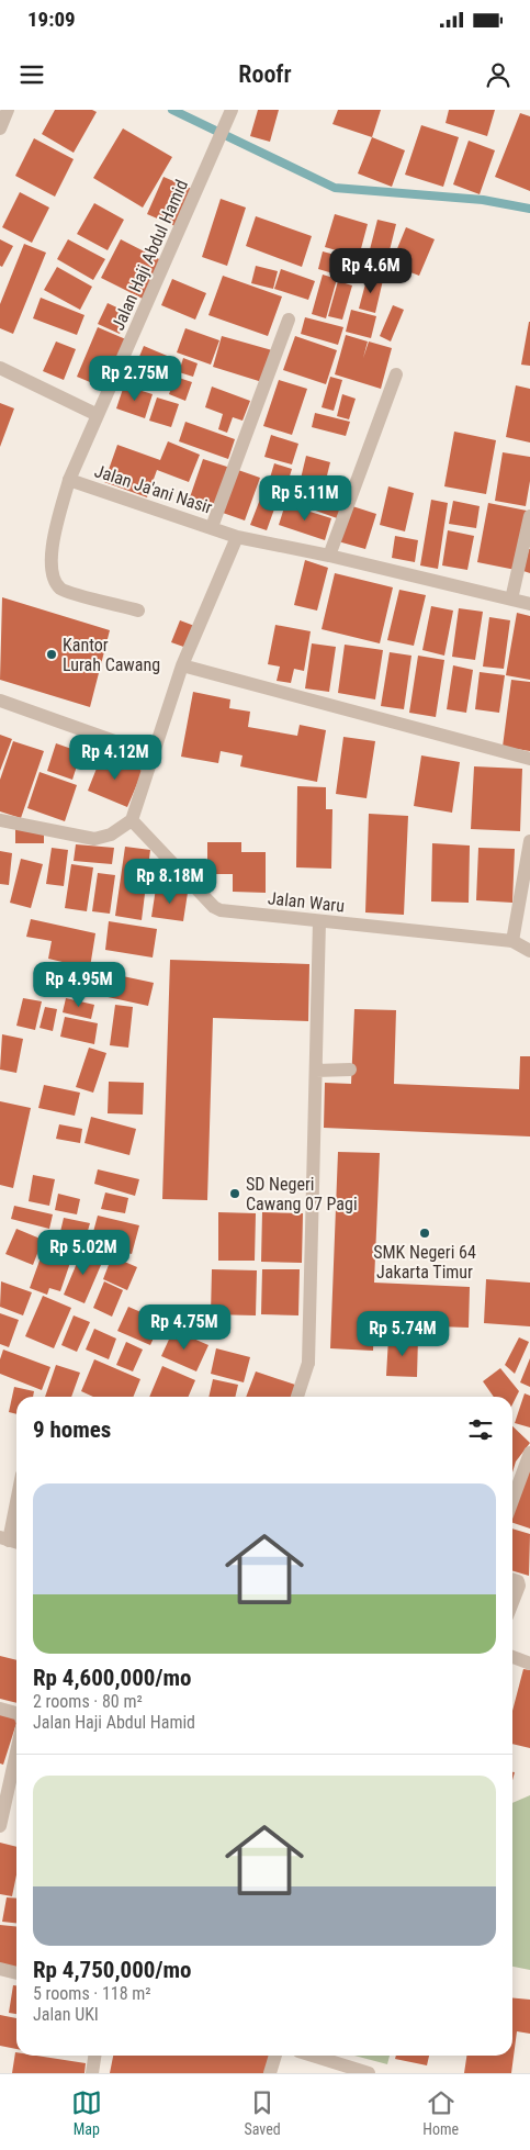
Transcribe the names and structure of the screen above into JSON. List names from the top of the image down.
{
  "streets": {
    "street": ["Jalan Haji Abdul Hamid", "Jalan Ja'ani Nasir", "Jalan Waru"]
  },
  "crossings": [
    ["Jalan Haji Abdul Hamid", "Jalan Ja'ani Nasir"]
  ],
  "places": ["Kantor Lurah Cawang", "SD Negeri Cawang 07 Pagi", "SMK Negeri 64 Jakarta Timur"],
  "page": {
    "status": "19:09",
    "header": "Roofr",
    "price": [
      "Rp 4.6M",
      "Rp 2.75M",
      "Rp 5.11M",
      "Rp 4.12M",
      "Rp 8.18M",
      "Rp 4.95M",
      "Rp 5.02M",
      "Rp 4.75M",
      "Rp 5.74M"
    ],
    "heading": "9 homes",
    "list": [
      {
        "name": "Rp 4,600,000/mo",
        "note": "2 rooms · 80 m² · Jalan Haji Abdul Hamid"
      },
      {
        "name": "Rp 4,750,000/mo",
        "note": "5 rooms · 118 m² · Jalan UKI"
      }
    ],
    "tabs": ["Map", "Saved", "Home"]
  }
}
